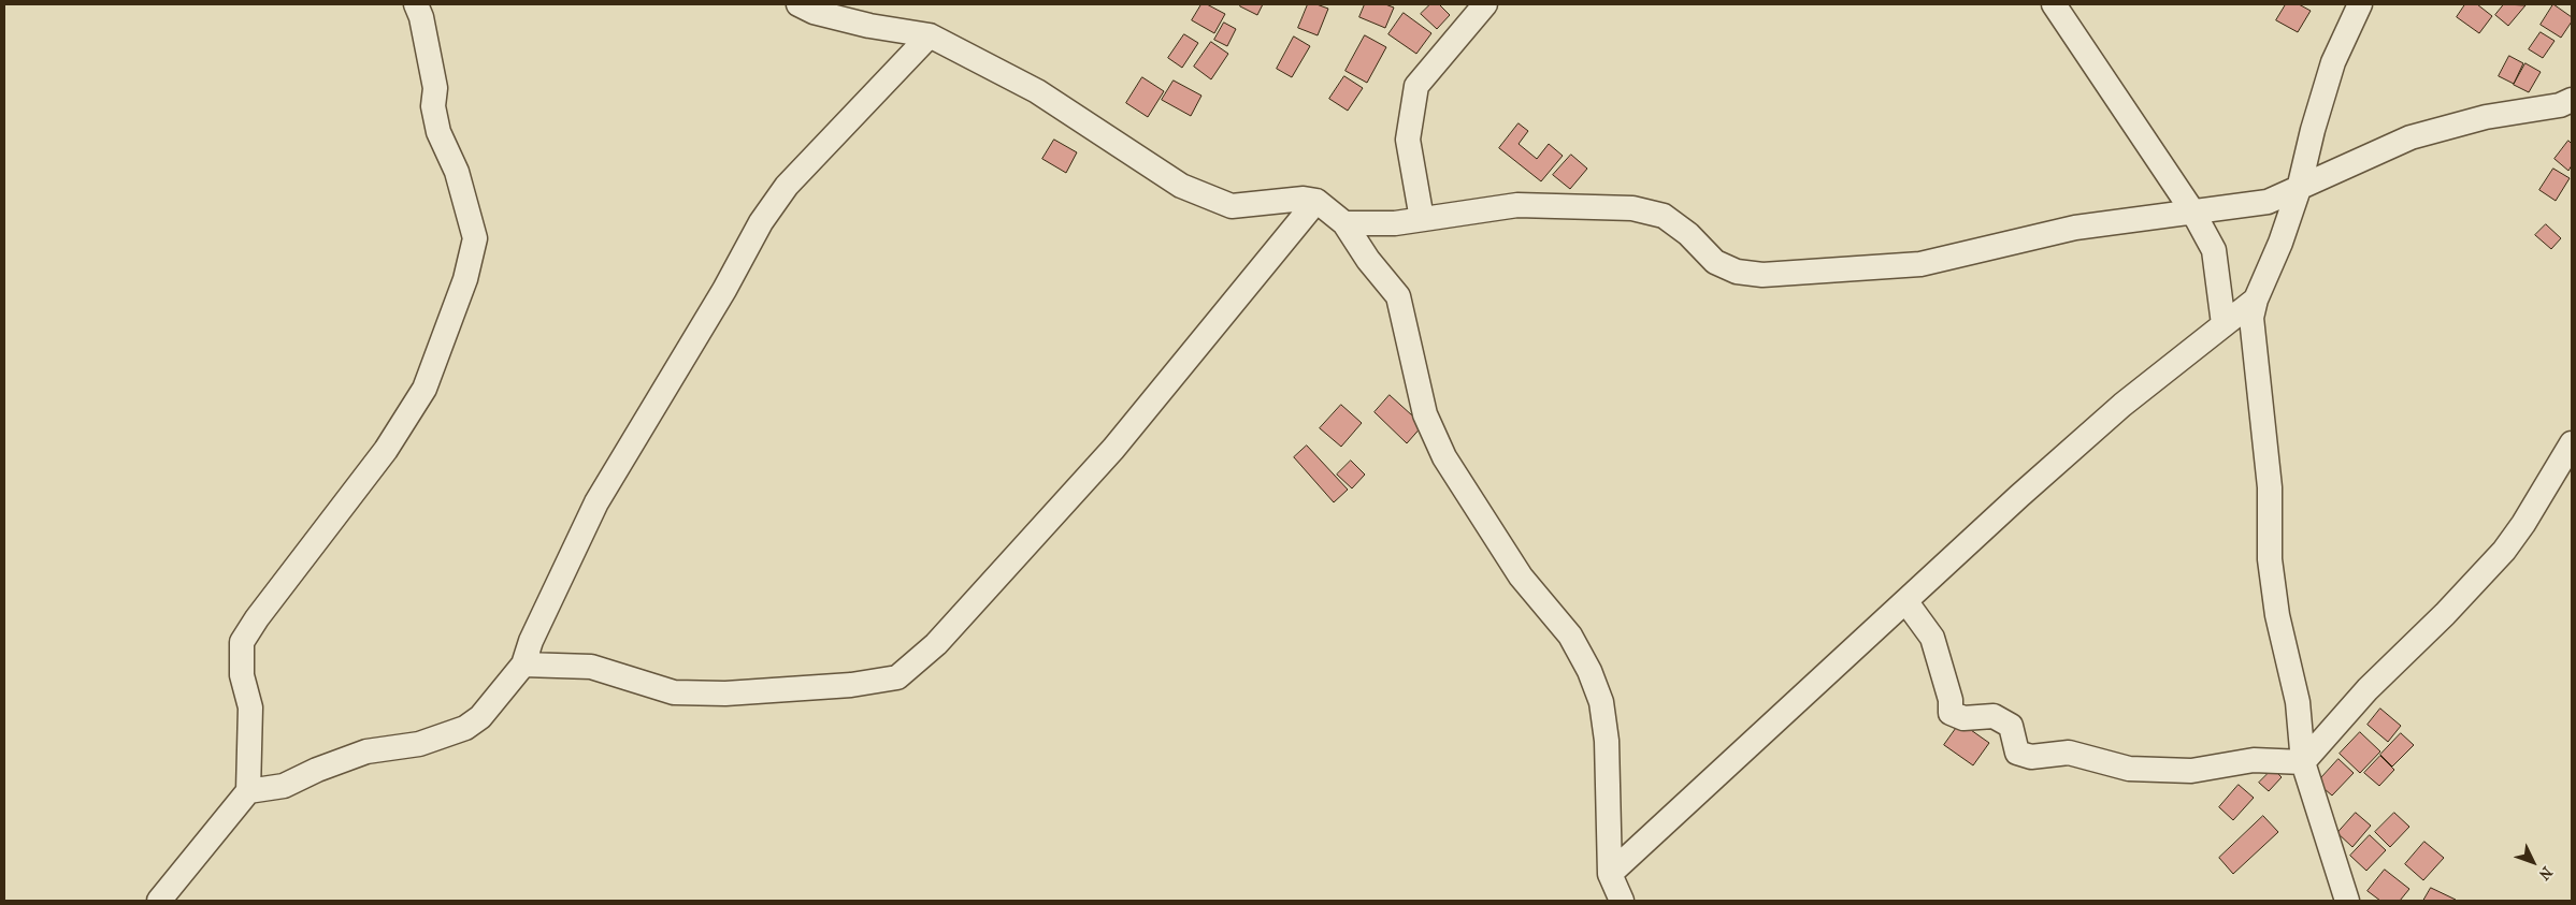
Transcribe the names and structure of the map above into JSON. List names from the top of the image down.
{
  "north": "bottom right"
}
